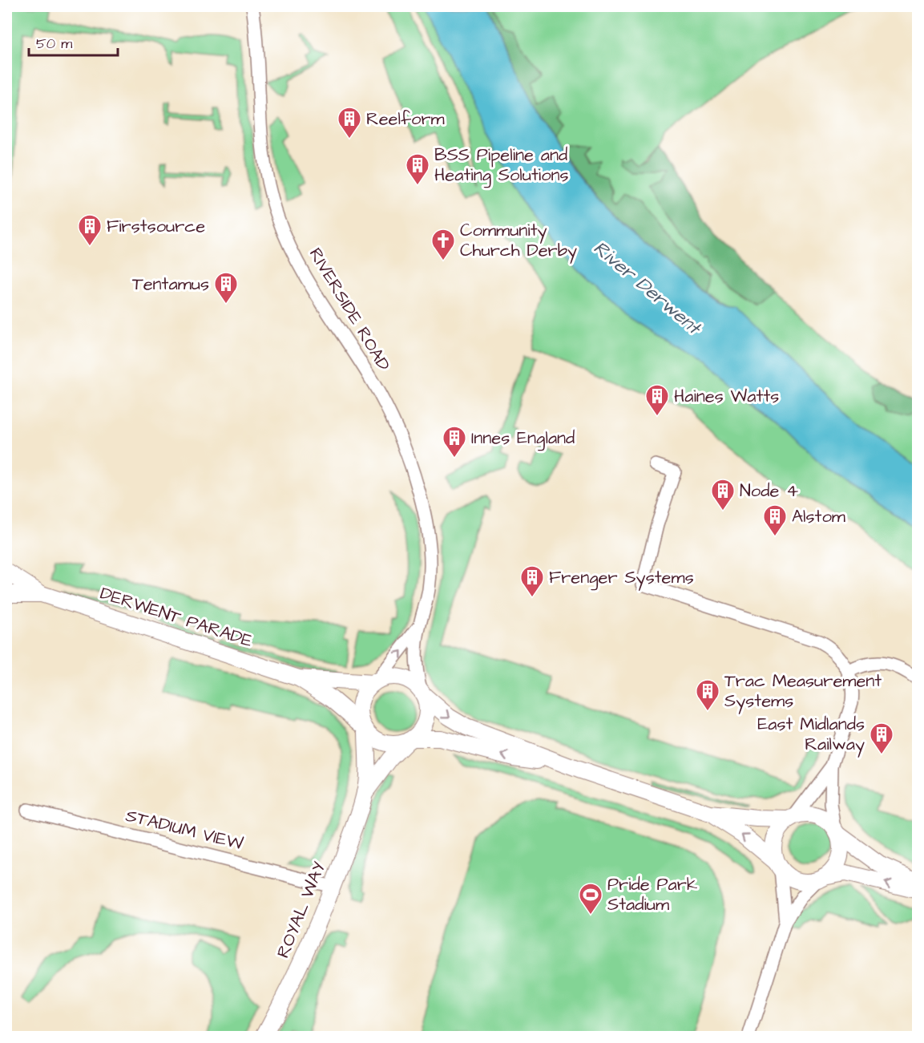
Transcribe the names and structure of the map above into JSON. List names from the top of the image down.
{
  "streets": {
    "street": [
      "RIVERSIDE ROAD",
      "DERWENT PARADE",
      "STADIUM VIEW",
      "ROYAL WAY"
    ]
  },
  "crossings": [
    ["RIVERSIDE ROAD", "DERWENT PARADE"],
    ["RIVERSIDE ROAD", "ROYAL WAY"],
    ["DERWENT PARADE", "ROYAL WAY"],
    ["STADIUM VIEW", "ROYAL WAY"]
  ],
  "water": ["River Derwent"],
  "places": {
    "building": [
      "Reelform",
      "BSS Pipeline and Heating Solutions",
      "Firstsource",
      "Tentamus",
      "Haines Watts",
      "Innes England",
      "Node 4",
      "Alstom",
      "Frenger Systems",
      "Trac Measurement Systems",
      "East Midlands Railway"
    ],
    "church": ["Community Church Derby"],
    "sports": ["Pride Park Stadium"]
  },
  "scale_bar": "50 m"
}
